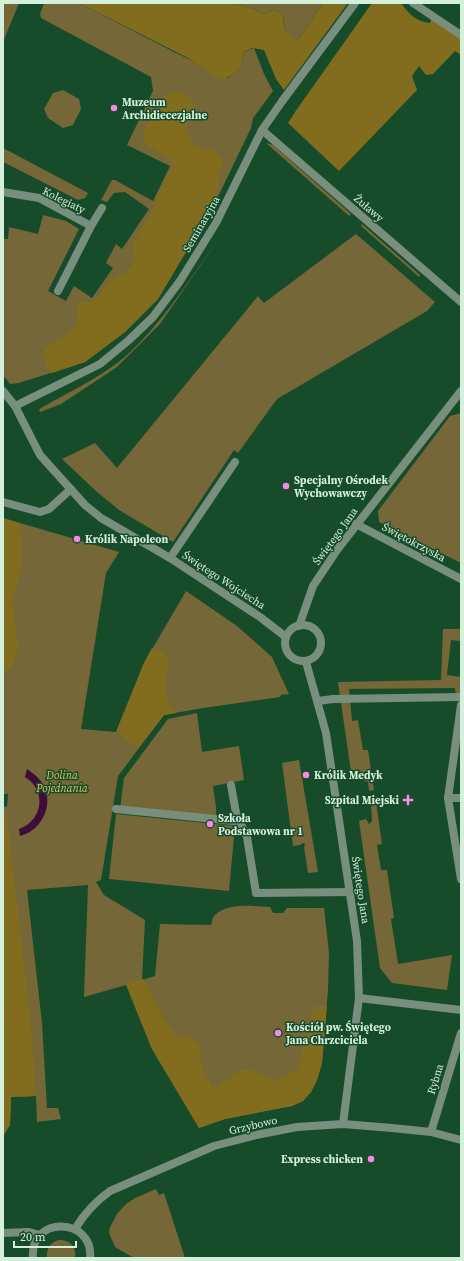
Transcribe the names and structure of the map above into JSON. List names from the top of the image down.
{
  "streets": {
    "street": [
      "Kolegiaty",
      "Żuławy",
      "Seminaryjna",
      "Świętego Jana",
      "Świętokrzyska",
      "Świętego Wojciecha",
      "Rybna",
      "Grzybowo"
    ]
  },
  "crossings": [
    ["Żuławy", "Seminaryjna"],
    ["Seminaryjna", "Świętego Wojciecha"],
    ["Świętego Jana", "Świętokrzyska"],
    ["Świętego Jana", "Świętego Wojciecha"],
    ["Świętego Jana", "Grzybowo"],
    ["Rybna", "Grzybowo"]
  ],
  "parks": ["Dolina Pojednania"],
  "places": {
    "other": [
      "Muzeum Archidiecezjalne",
      "Specjalny Ośrodek Wychowawczy",
      "Królik Napoleon",
      "Królik Medyk",
      "Szkoła Podstawowa nr 1",
      "Kościół pw. Świętego Jana Chrzciciela",
      "Express chicken"
    ],
    "health": ["Szpital Miejski"]
  },
  "scale_bar": "20 m"
}
